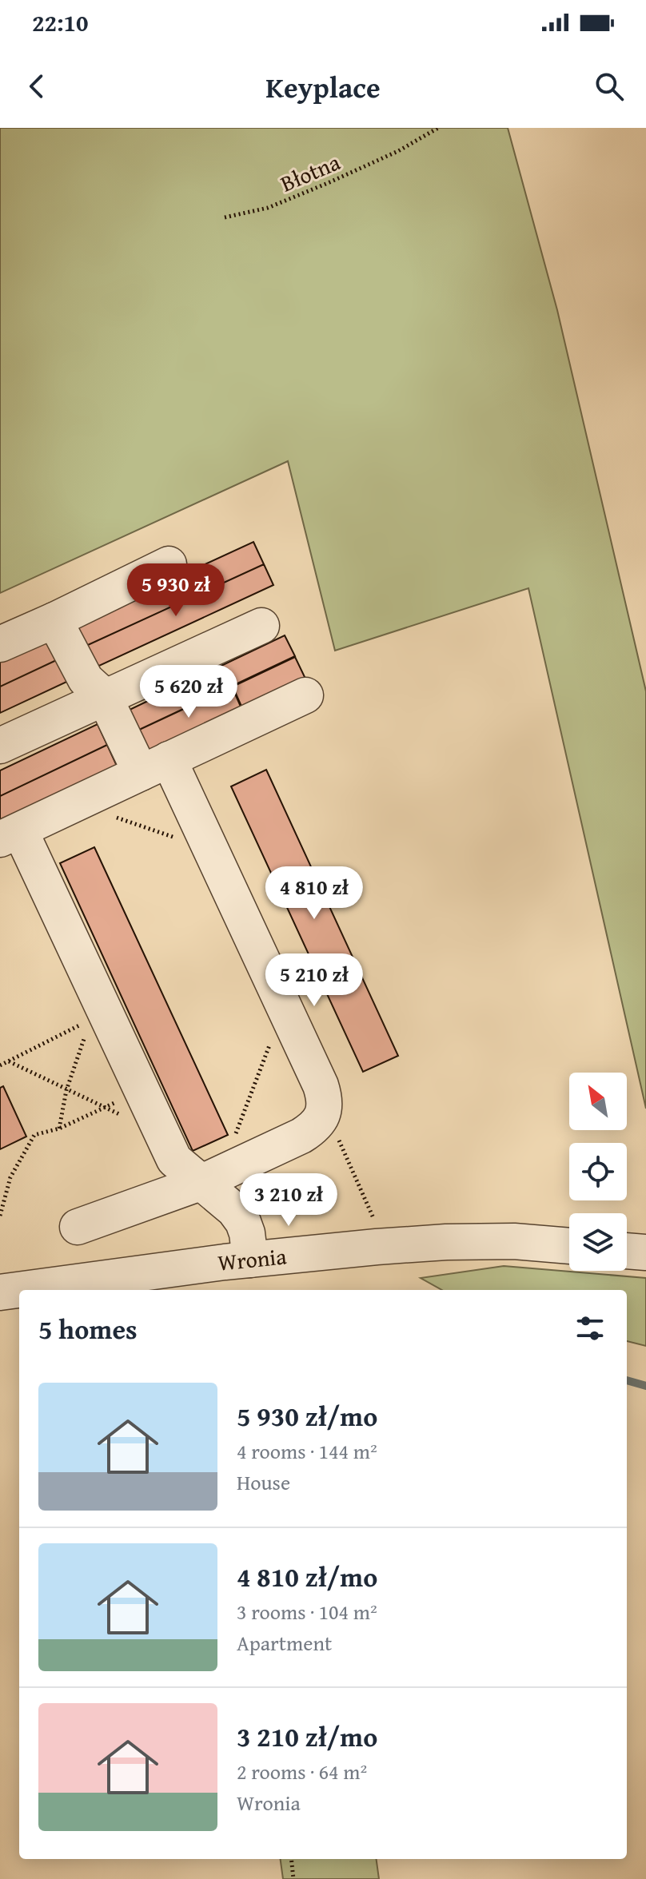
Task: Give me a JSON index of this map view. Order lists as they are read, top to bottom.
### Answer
{
  "streets": {
    "street": ["Wronia"],
    "path": ["Błotna"]
  },
  "north": "top left",
  "page": {
    "status": "22:10",
    "header": "Keyplace",
    "price": [
      "5 930 zł",
      "5 620 zł",
      "4 810 zł",
      "5 210 zł",
      "3 210 zł"
    ],
    "heading": "5 homes",
    "list": [
      {
        "name": "5 930 zł/mo",
        "note": "4 rooms · 144 m² · House"
      },
      {
        "name": "4 810 zł/mo",
        "note": "3 rooms · 104 m² · Apartment"
      },
      {
        "name": "3 210 zł/mo",
        "note": "2 rooms · 64 m² · Wronia"
      }
    ]
  }
}
